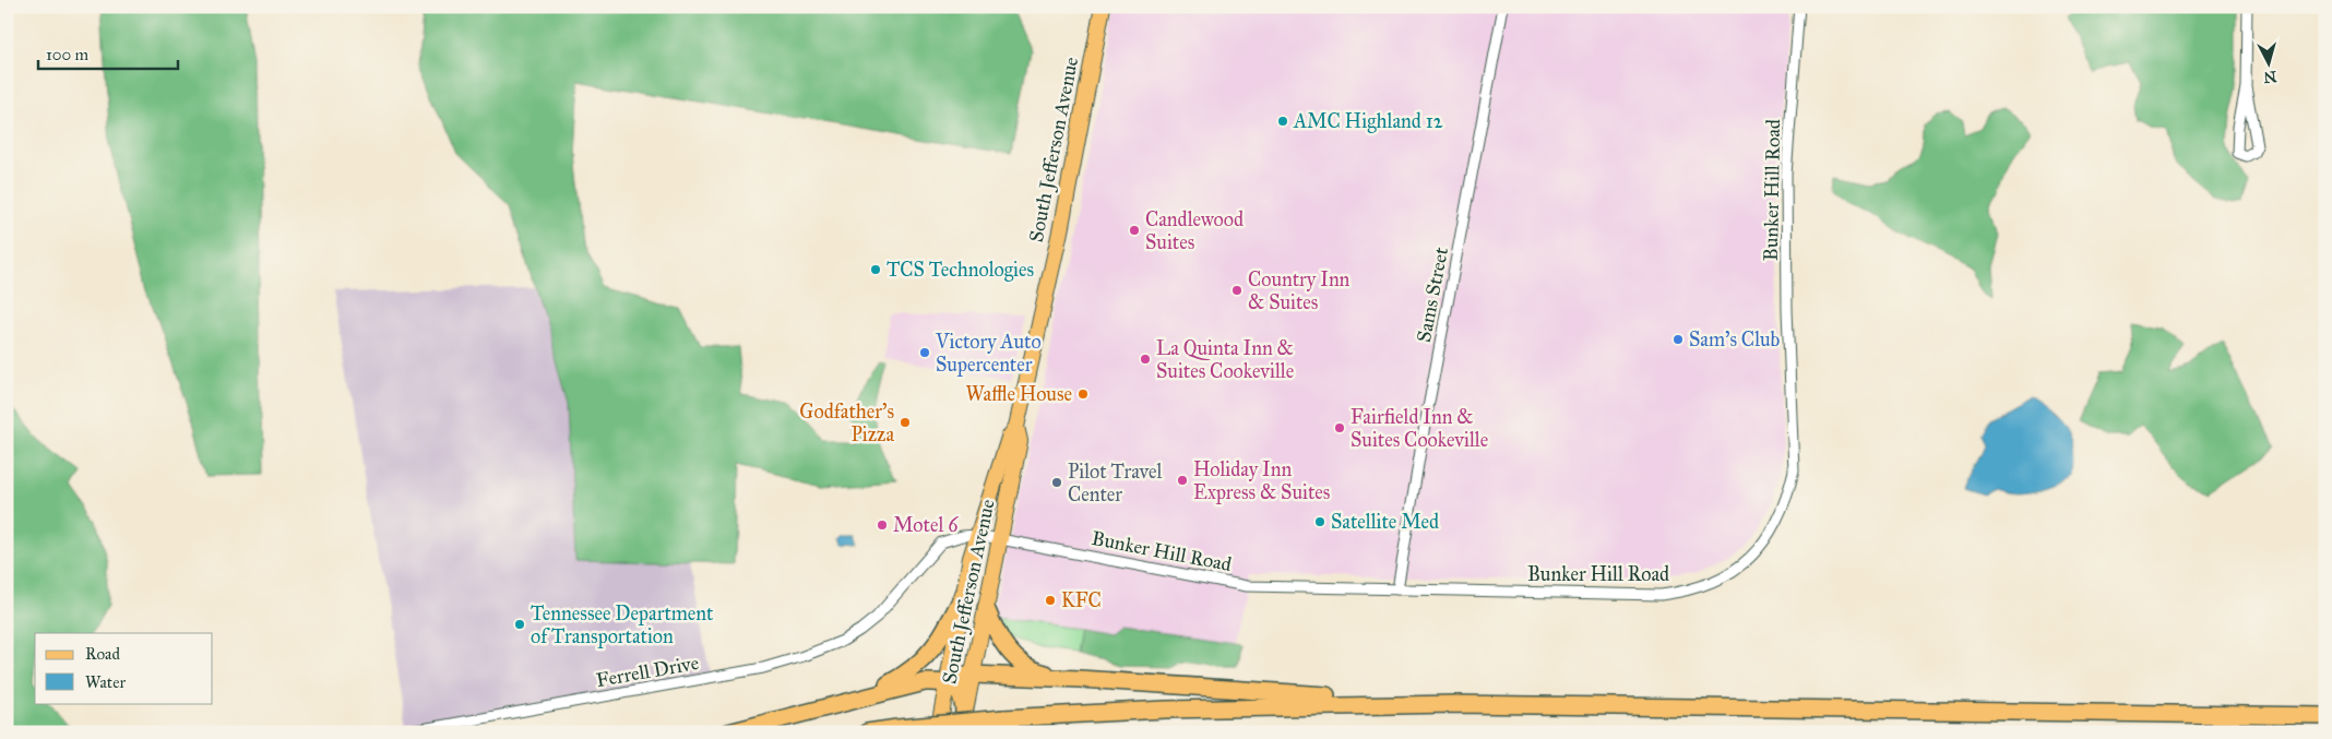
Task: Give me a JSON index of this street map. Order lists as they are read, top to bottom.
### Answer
{
  "streets": {
    "main road": ["South Jefferson Avenue"],
    "street": ["Bunker Hill Road", "Sams Street", "Ferrell Drive"]
  },
  "crossings": [
    ["South Jefferson Avenue", "Bunker Hill Road"],
    ["South Jefferson Avenue", "Ferrell Drive"],
    ["Bunker Hill Road", "Sams Street"],
    ["Bunker Hill Road", "Ferrell Drive"]
  ],
  "places": [
    "AMC Highland 12",
    "Candlewood Suites",
    "TCS Technologies",
    "Country Inn & Suites",
    "Sam's Club",
    "Victory Auto Supercenter",
    "La Quinta Inn & Suites Cookeville",
    "Waffle House",
    "Godfather's Pizza",
    "Fairfield Inn & Suites Cookeville",
    "Holiday Inn Express & Suites",
    "Pilot Travel Center",
    "Satellite Med",
    "Motel 6",
    "KFC",
    "Tennessee Department of Transportation"
  ],
  "legend": ["Road", "Water"],
  "scale_bar": "100 m",
  "north": "bottom"
}
